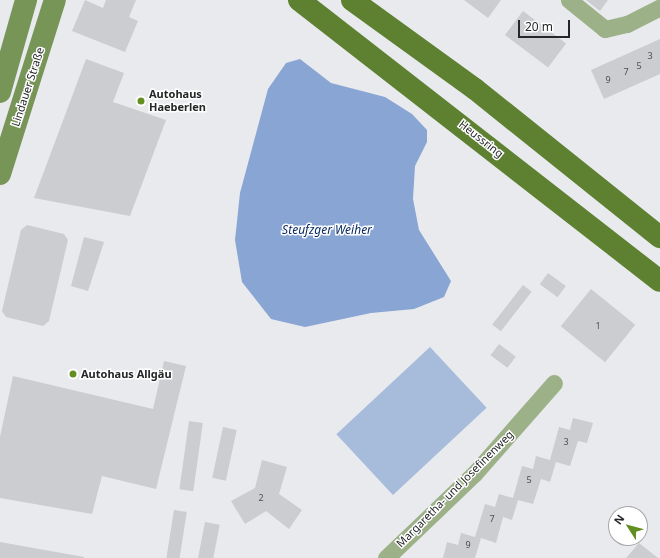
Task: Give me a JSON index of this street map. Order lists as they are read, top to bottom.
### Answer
{
  "streets": {
    "main road": ["Lindauer Straße", "Heussring"],
    "street": ["Margaretha- und Josefinenweg"]
  },
  "water": ["Steufzger Weiher"],
  "places": ["Autohaus Haeberlen", "Autohaus Allgäu"],
  "house_numbers": [
    "3",
    "5",
    "7",
    "9",
    "1",
    "3",
    "5",
    "2",
    "7",
    "9"
  ],
  "scale_bar": "20 m",
  "north": "top left"
}
